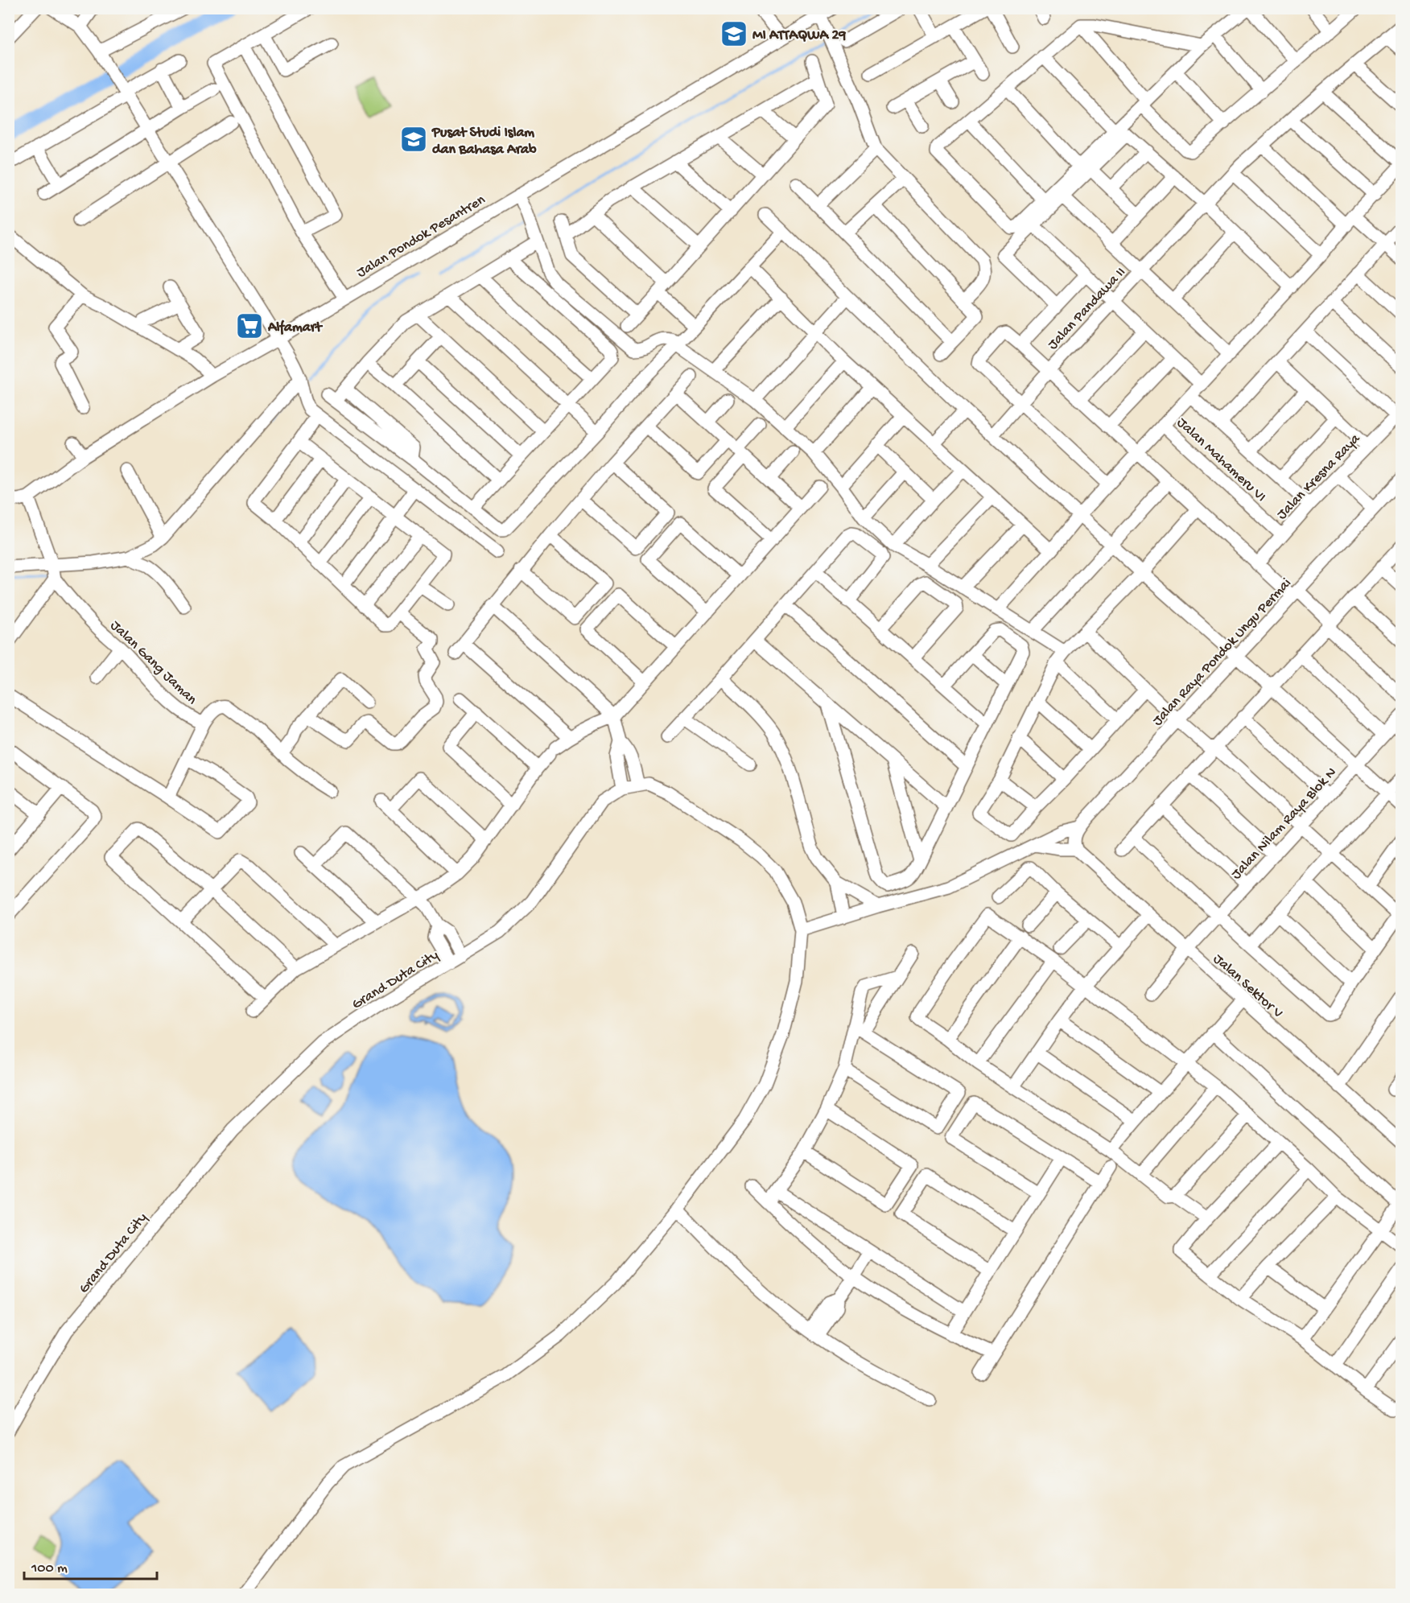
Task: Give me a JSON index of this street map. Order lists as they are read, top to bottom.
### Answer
{
  "streets": {
    "street": [
      "Jalan Pondok Pesantren",
      "Jalan Pandawa II",
      "Jalan Mahameru VI",
      "Jalan Kresna Raya",
      "Jalan Raya Pondok Ungu Permai",
      "Jalan Gang Jaman",
      "Jalan Nilam Raya Blok N",
      "Grand Duta City",
      "Jalan Sektor V"
    ]
  },
  "crossings": [
    ["Jalan Pondok Pesantren", "Jalan Gang Jaman"],
    ["Jalan Mahameru VI", "Jalan Kresna Raya"],
    ["Jalan Nilam Raya Blok N", "Jalan Sektor V"]
  ],
  "places": {
    "school or university": ["MI ATTAQWA 29", "Pusat Studi Islam dan Bahasa Arab"],
    "supermarket": ["Alfamart"]
  },
  "scale_bar": "100 m"
}
